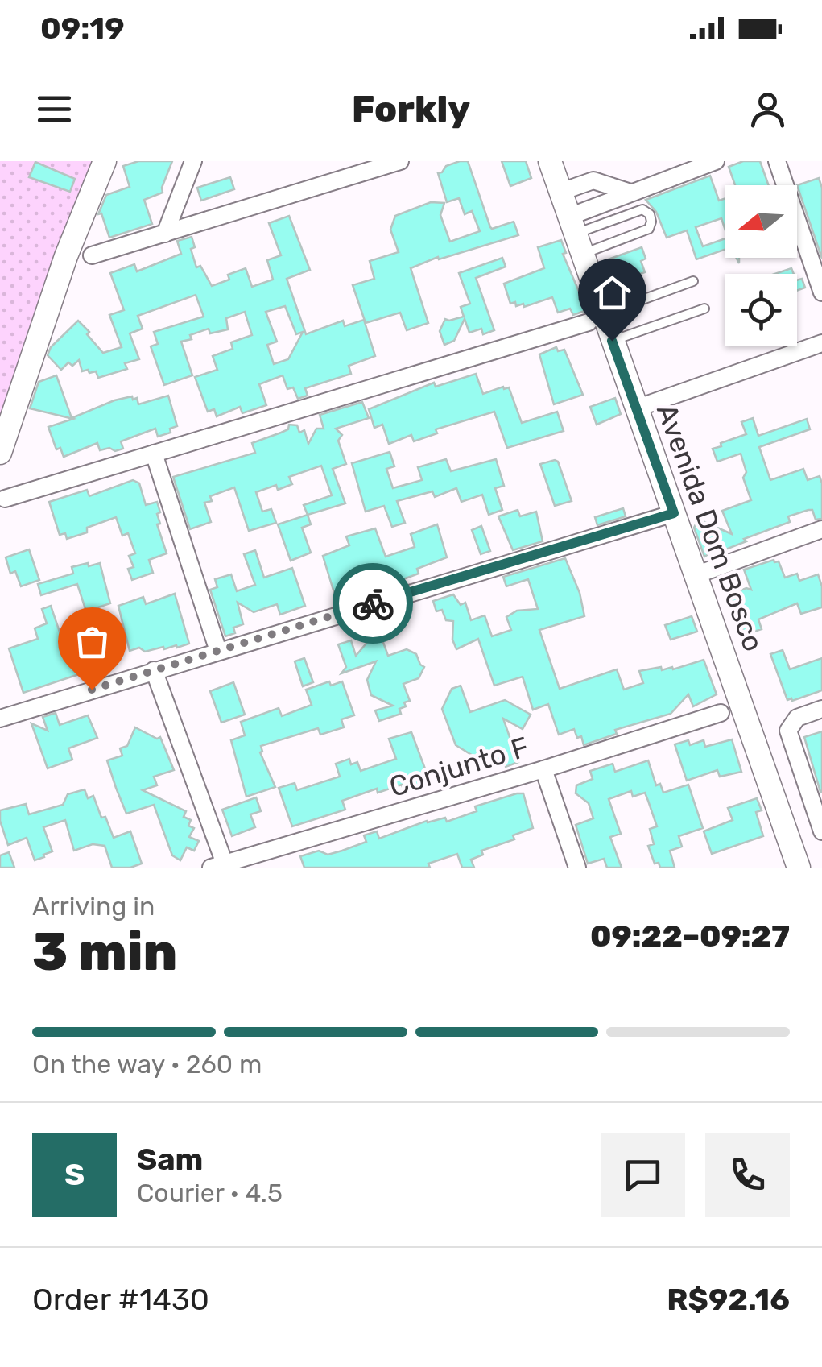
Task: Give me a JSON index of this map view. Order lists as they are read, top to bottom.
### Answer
{
  "streets": {
    "street": ["Avenida Dom Bosco", "Conjunto F"]
  },
  "north": "left",
  "page": {
    "status": "09:19",
    "header": "Forkly",
    "heading": ["3 min", "Arriving in", "09:22–09:27"],
    "panel": [
      "Sam",
      "Courier · 4.5",
      "Order #1430",
      "R$92.16"
    ],
    "bar": "On the way · 260 m",
    "round": "S"
  }
}
